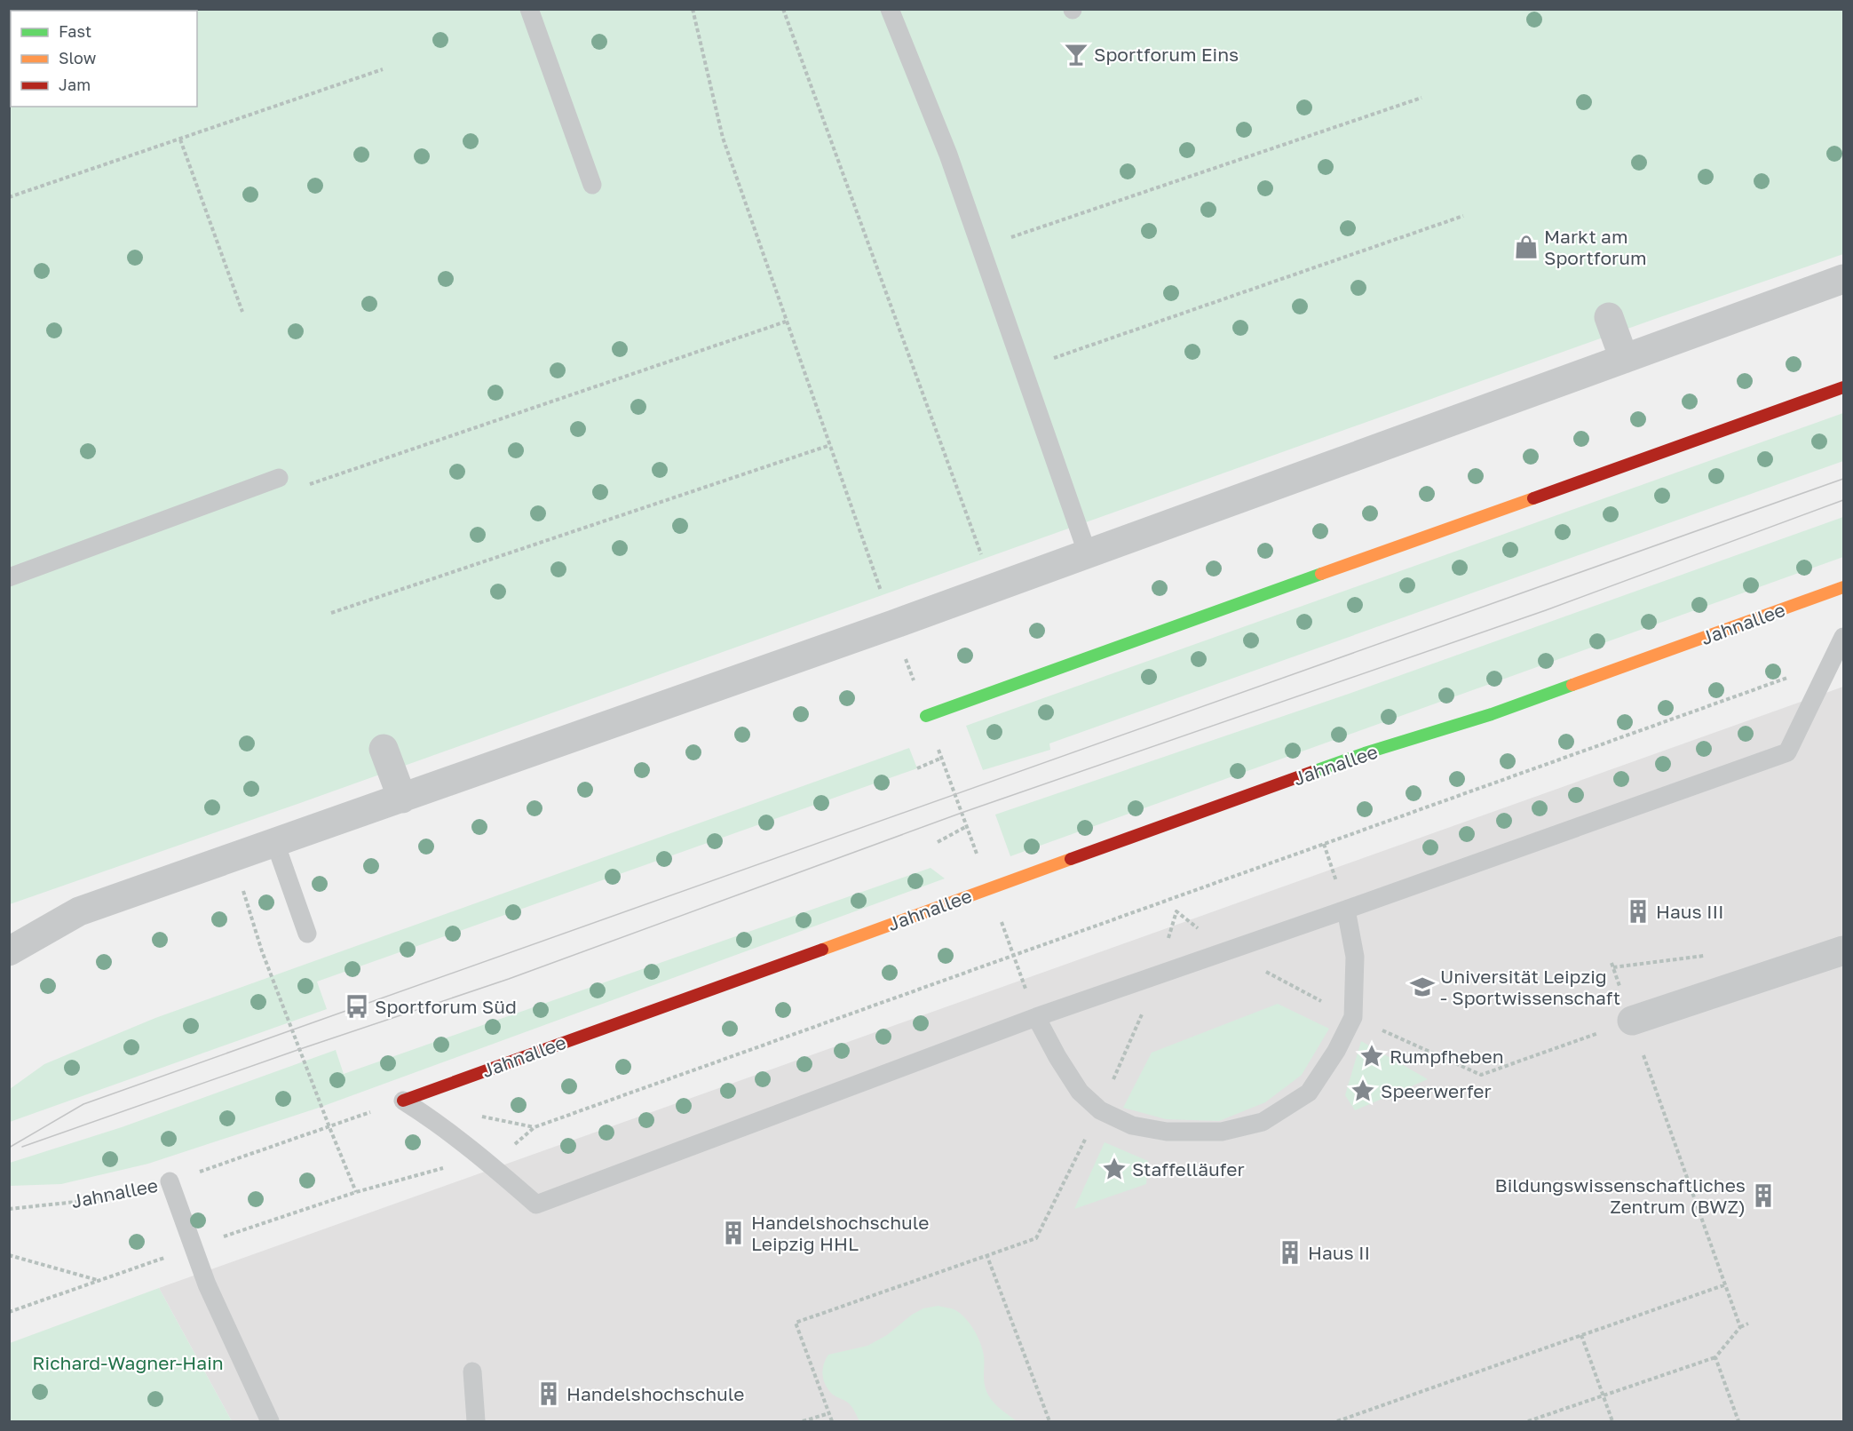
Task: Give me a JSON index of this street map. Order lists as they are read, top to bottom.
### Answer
{
  "streets": {
    "main road": ["Jahnallee"]
  },
  "parks": ["Richard-Wagner-Hain"],
  "places": {
    "bar": ["Sportforum Eins"],
    "shop": ["Markt am Sportforum"],
    "building": [
      "Haus III",
      "Bildungswissenschaftliches Zentrum (BWZ)",
      "Handelshochschule Leipzig HHL",
      "Haus II",
      "Handelshochschule"
    ],
    "school or university": ["Universität Leipzig - Sportwissenschaft"],
    "bus stop": ["Sportforum Süd"],
    "place": ["Rumpfheben", "Speerwerfer", "Staffelläufer"]
  },
  "legend": ["Fast", "Slow", "Jam"]
}
